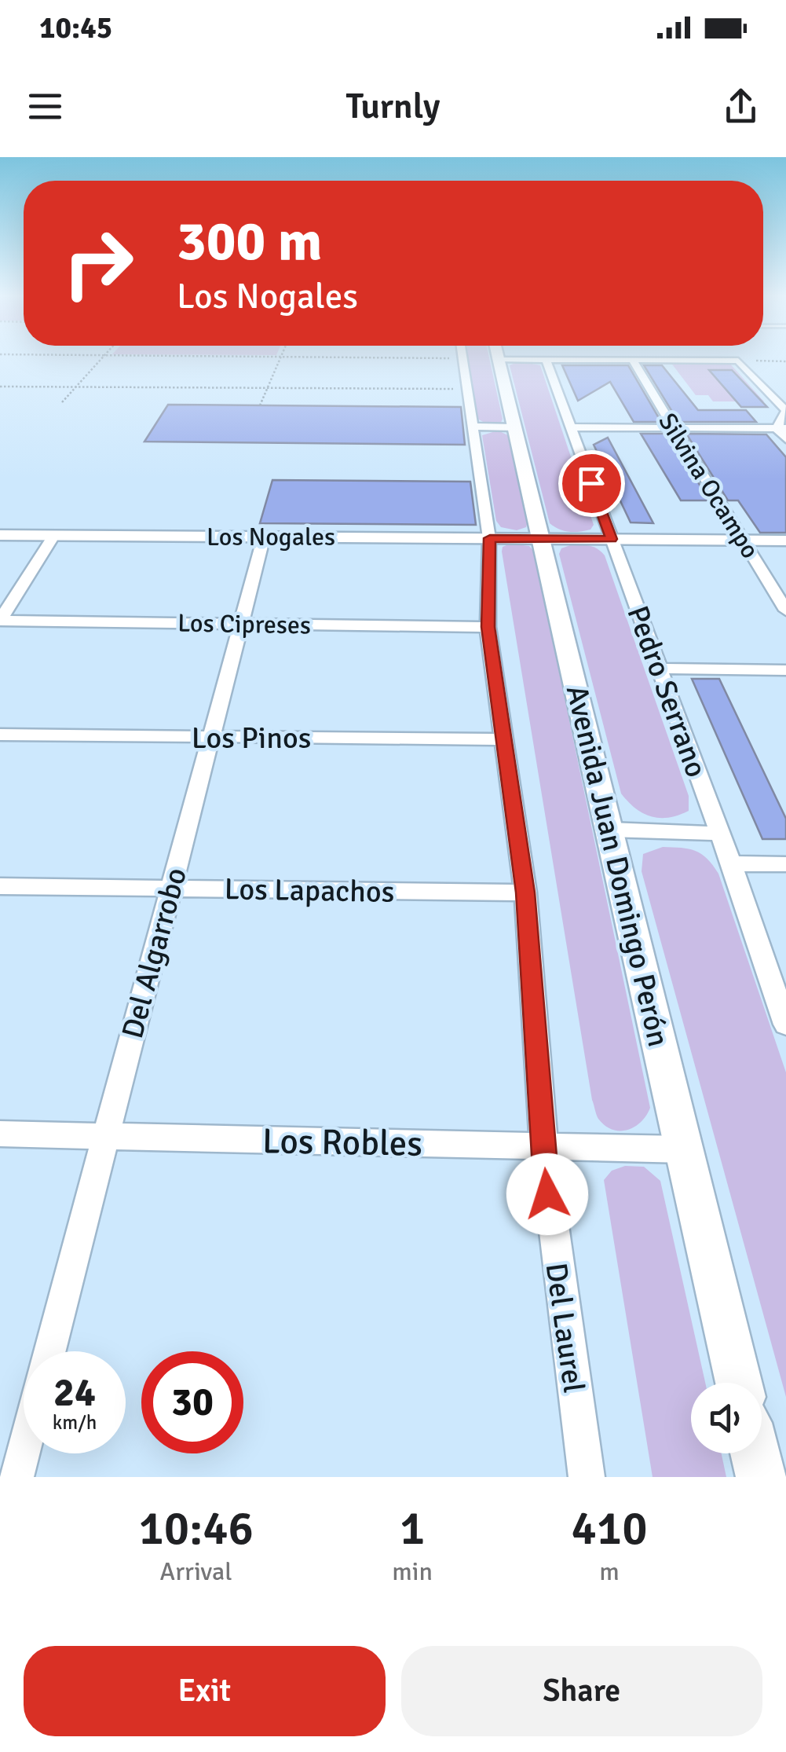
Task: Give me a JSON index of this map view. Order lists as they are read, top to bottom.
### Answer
{
  "streets": {
    "main road": ["Avenida Juan Domingo Perón"],
    "street": [
      "Silvina Ocampo",
      "Los Nogales",
      "Los Cipreses",
      "Pedro Serrano",
      "Los Pinos",
      "Los Lapachos",
      "Del Algarrobo",
      "Los Robles",
      "Del Laurel"
    ]
  },
  "crossings": [
    ["Silvina Ocampo", "Los Nogales"],
    ["Los Nogales", "Pedro Serrano"],
    ["Los Nogales", "Avenida Juan Domingo Perón"],
    ["Los Nogales", "Del Algarrobo"],
    ["Los Nogales", "Del Laurel"],
    ["Los Cipreses", "Del Algarrobo"],
    ["Los Cipreses", "Del Laurel"],
    ["Los Pinos", "Del Algarrobo"],
    ["Los Pinos", "Del Laurel"],
    ["Avenida Juan Domingo Perón", "Los Robles"],
    ["Los Lapachos", "Del Algarrobo"],
    ["Los Lapachos", "Del Laurel"],
    ["Del Algarrobo", "Los Robles"],
    ["Los Robles", "Del Laurel"]
  ],
  "page": {
    "status": "10:45",
    "header": "Turnly",
    "turn": ["300 m", "Los Nogales"],
    "speed": "24 km/h",
    "limit": "30",
    "eta": [
      "10:46",
      "Arrival",
      "1",
      "min",
      "410",
      "m"
    ],
    "buttons": ["Exit", "Share"]
  }
}
